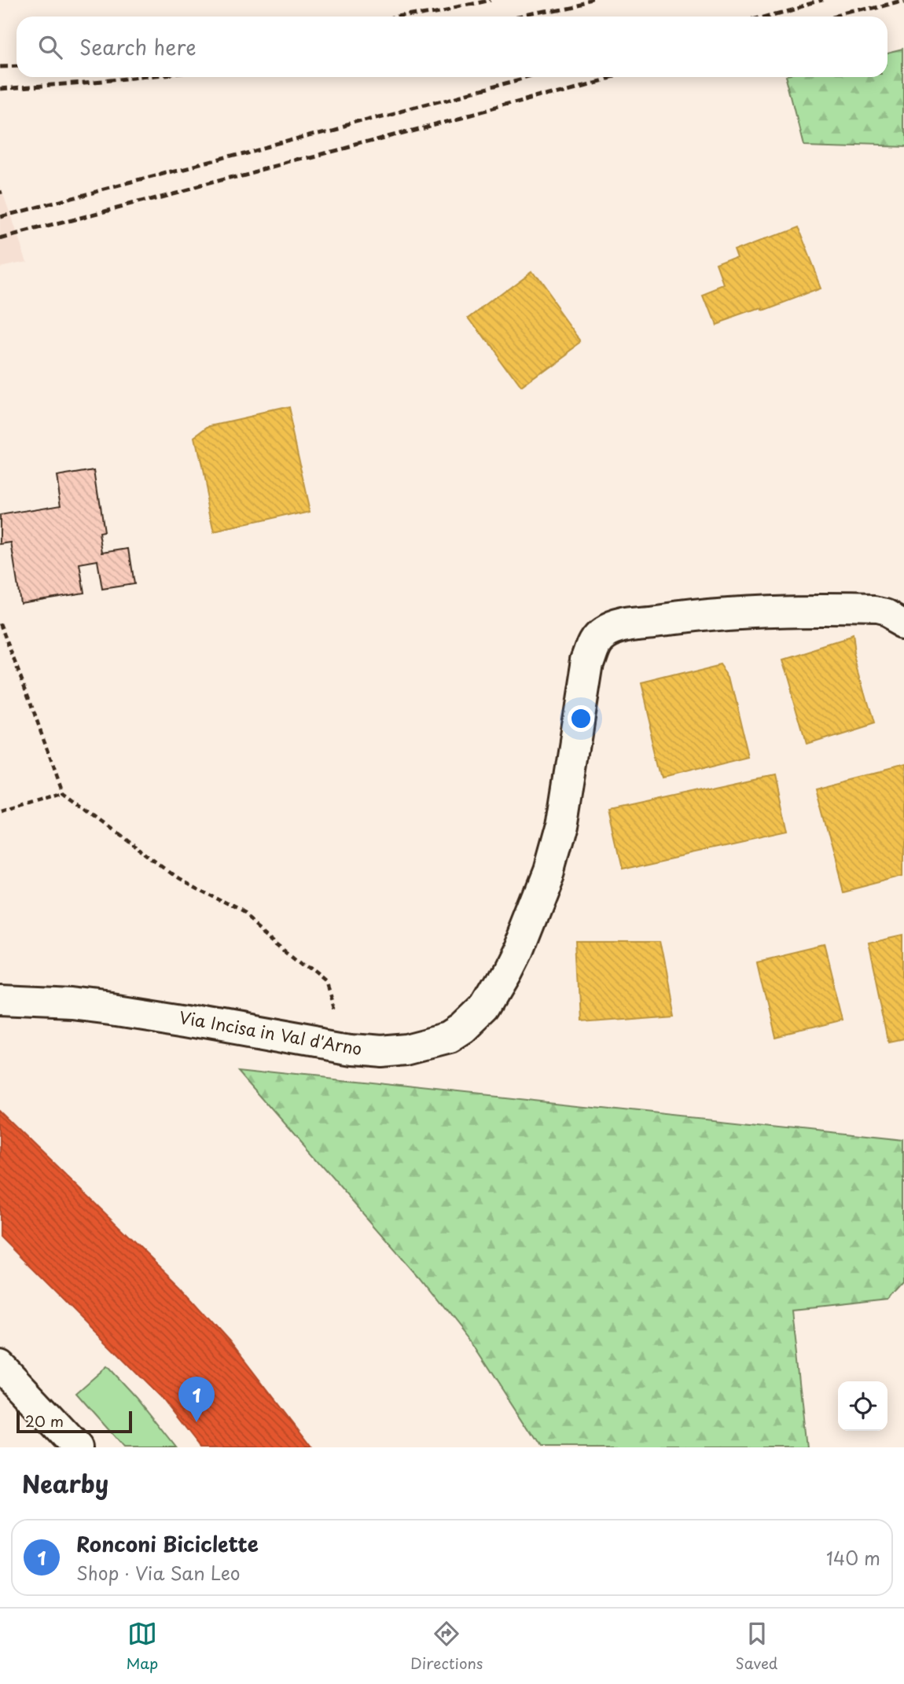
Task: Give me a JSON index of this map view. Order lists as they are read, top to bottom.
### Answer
{
  "streets": {
    "street": ["Via Incisa in Val d'Arno"]
  },
  "scale_bar": "20 m",
  "page": {
    "search": "Search here",
    "pins": "1",
    "scale": "20 m",
    "heading": "Nearby",
    "list": [
      {
        "mark": "1",
        "name": "Ronconi Biciclette",
        "note": "Shop · Via San Leo",
        "value": "140 m"
      }
    ],
    "nav": ["Map", "Directions", "Saved"]
  }
}
